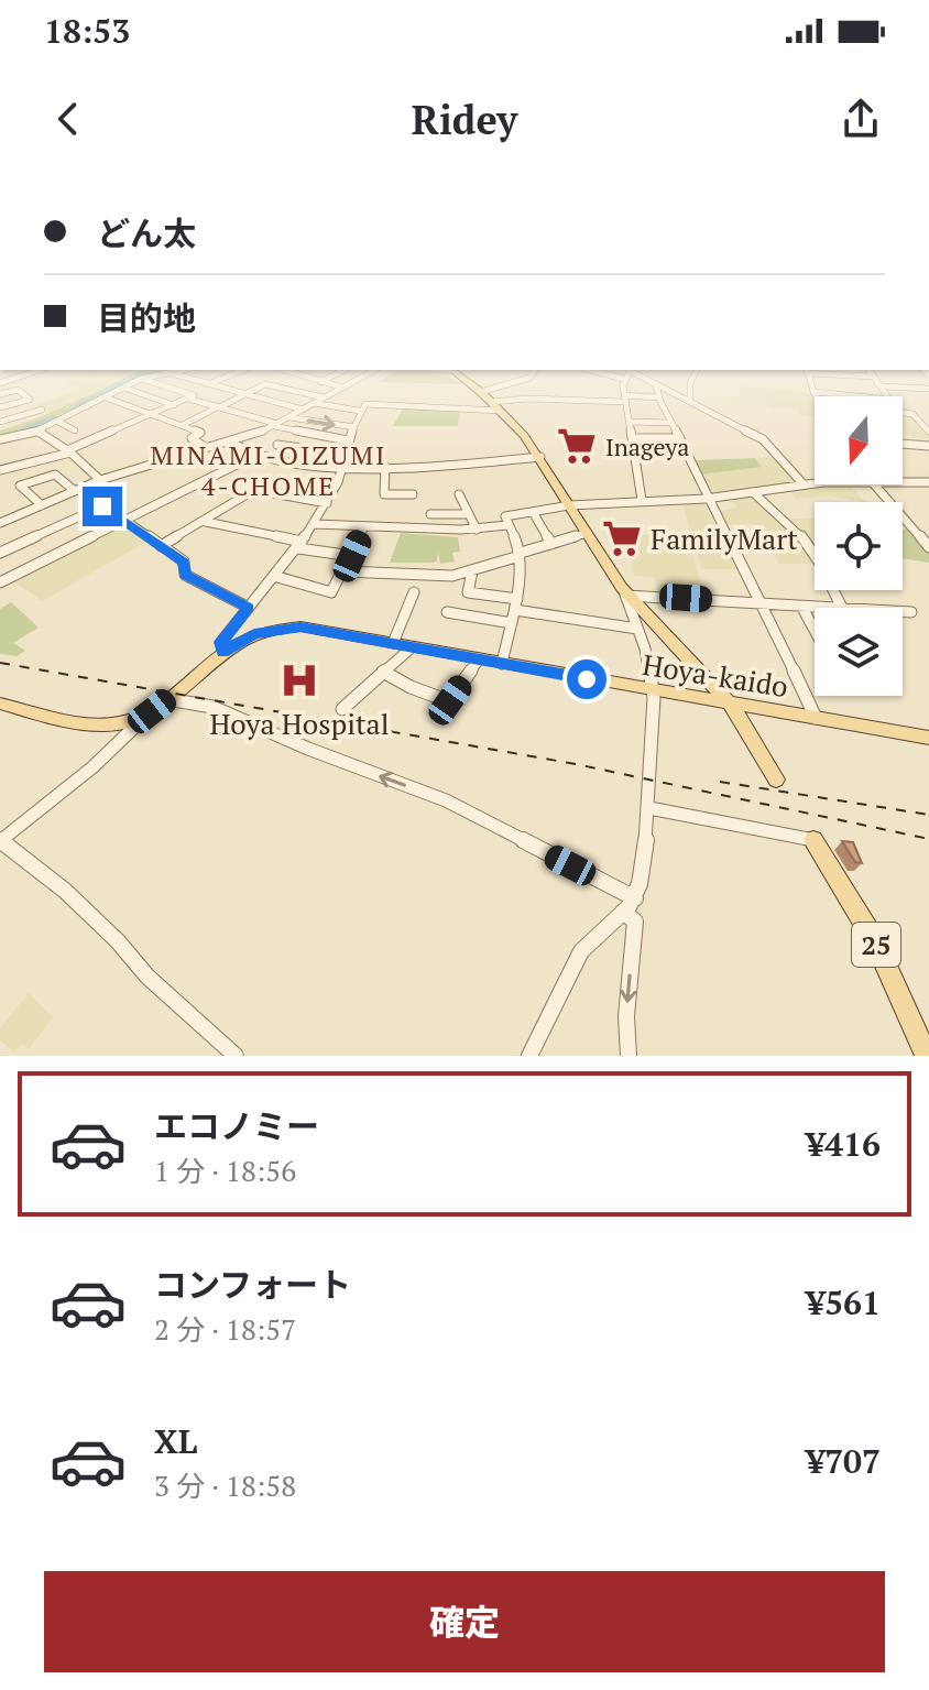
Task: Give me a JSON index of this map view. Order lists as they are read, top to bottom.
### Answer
{
  "streets": {
    "main road": ["Hoya-kaido", "25"]
  },
  "districts": ["MINAMI-OIZUMI 4-CHOME"],
  "places": {
    "supermarket": ["Inageya", "FamilyMart"],
    "hospital": ["Hoya Hospital"]
  },
  "north": "bottom",
  "page": {
    "status": "18:53",
    "header": "Ridey",
    "banner": ["どん太", "目的地"],
    "list": [
      {
        "name": "エコノミー",
        "note": "1 分 · 18:56",
        "value": "¥416"
      },
      {
        "name": "コンフォート",
        "note": "2 分 · 18:57",
        "value": "¥561"
      },
      {
        "name": "XL",
        "note": "3 分 · 18:58",
        "value": "¥707"
      }
    ],
    "buttons": "確定"
  }
}
